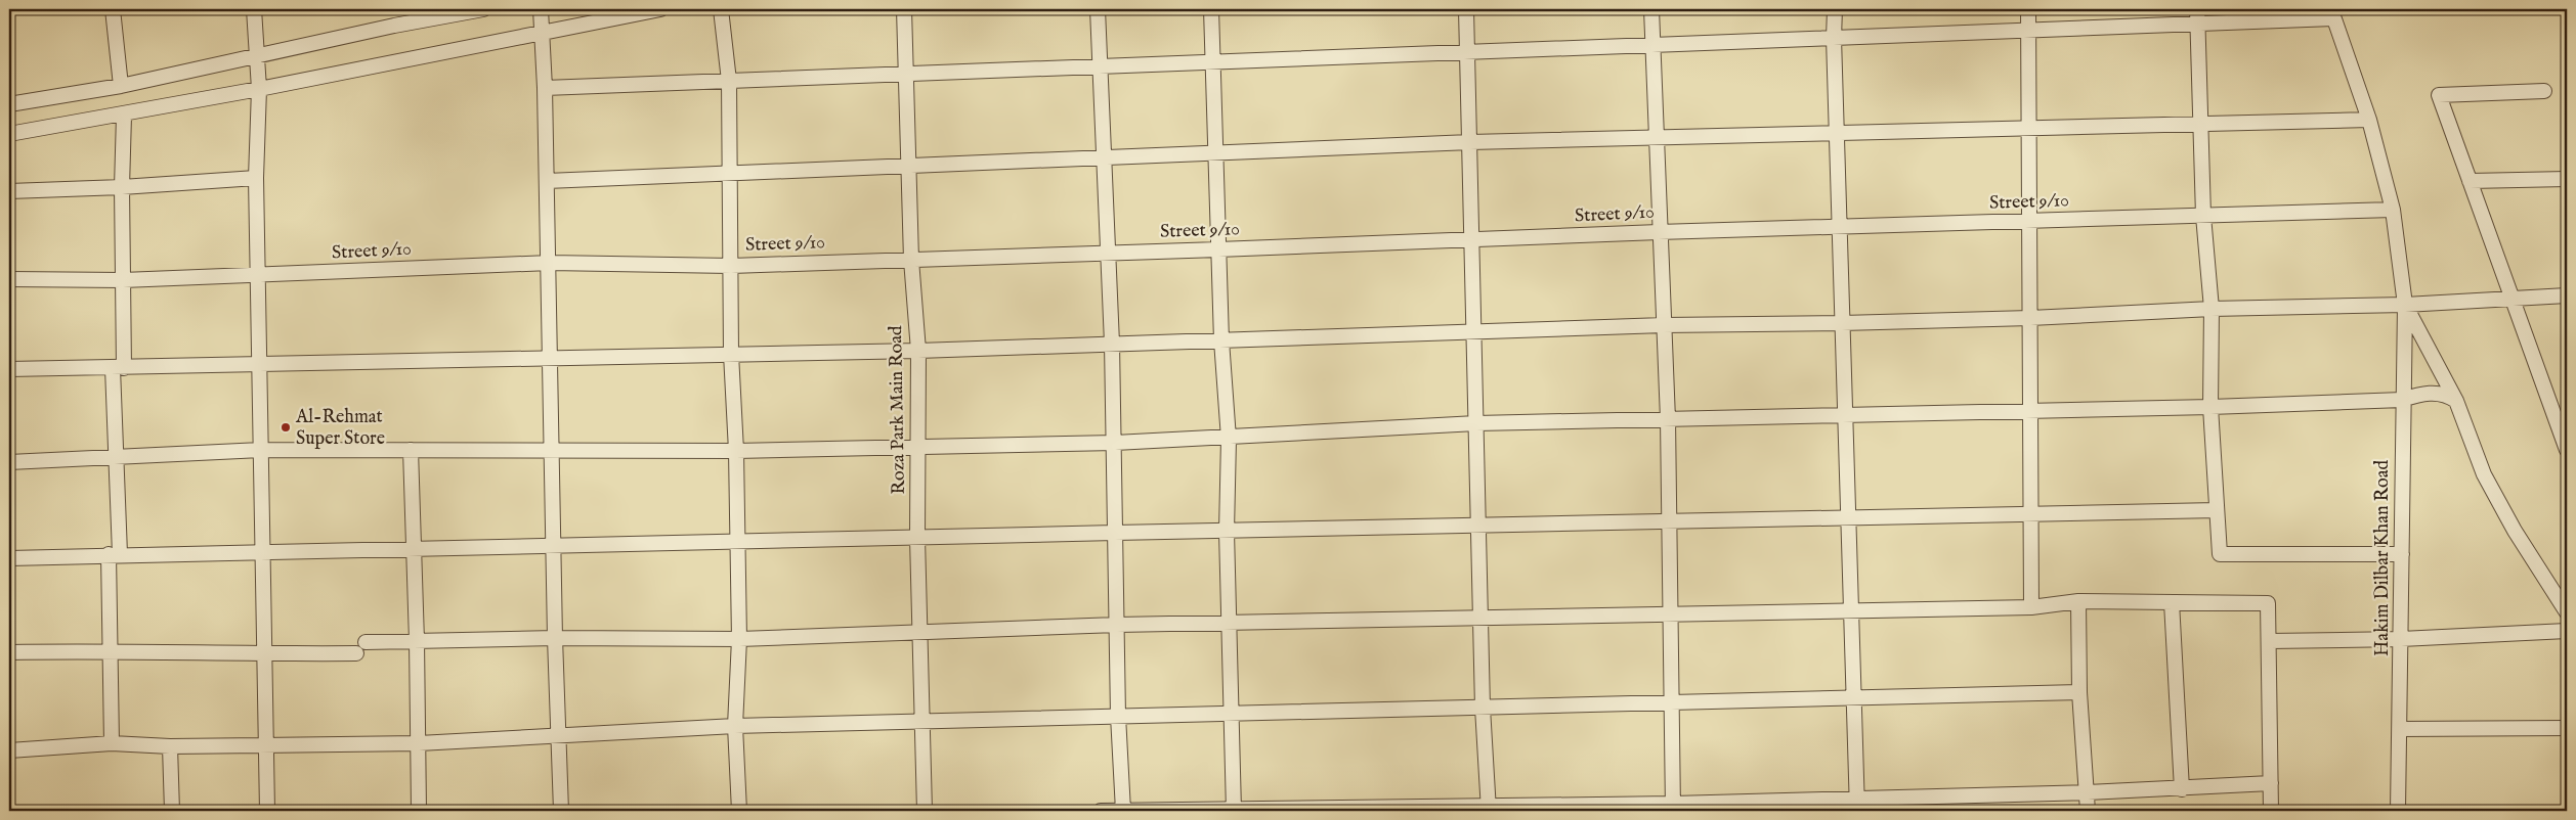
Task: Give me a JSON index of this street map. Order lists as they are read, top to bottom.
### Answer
{
  "streets": {
    "street": ["Street 9/10", "Roza Park Main Road", "Hakim Dilbar Khan Road"]
  },
  "crossings": [
    ["Street 9/10", "Roza Park Main Road"]
  ],
  "places": ["Al-Rehmat Super Store"]
}
